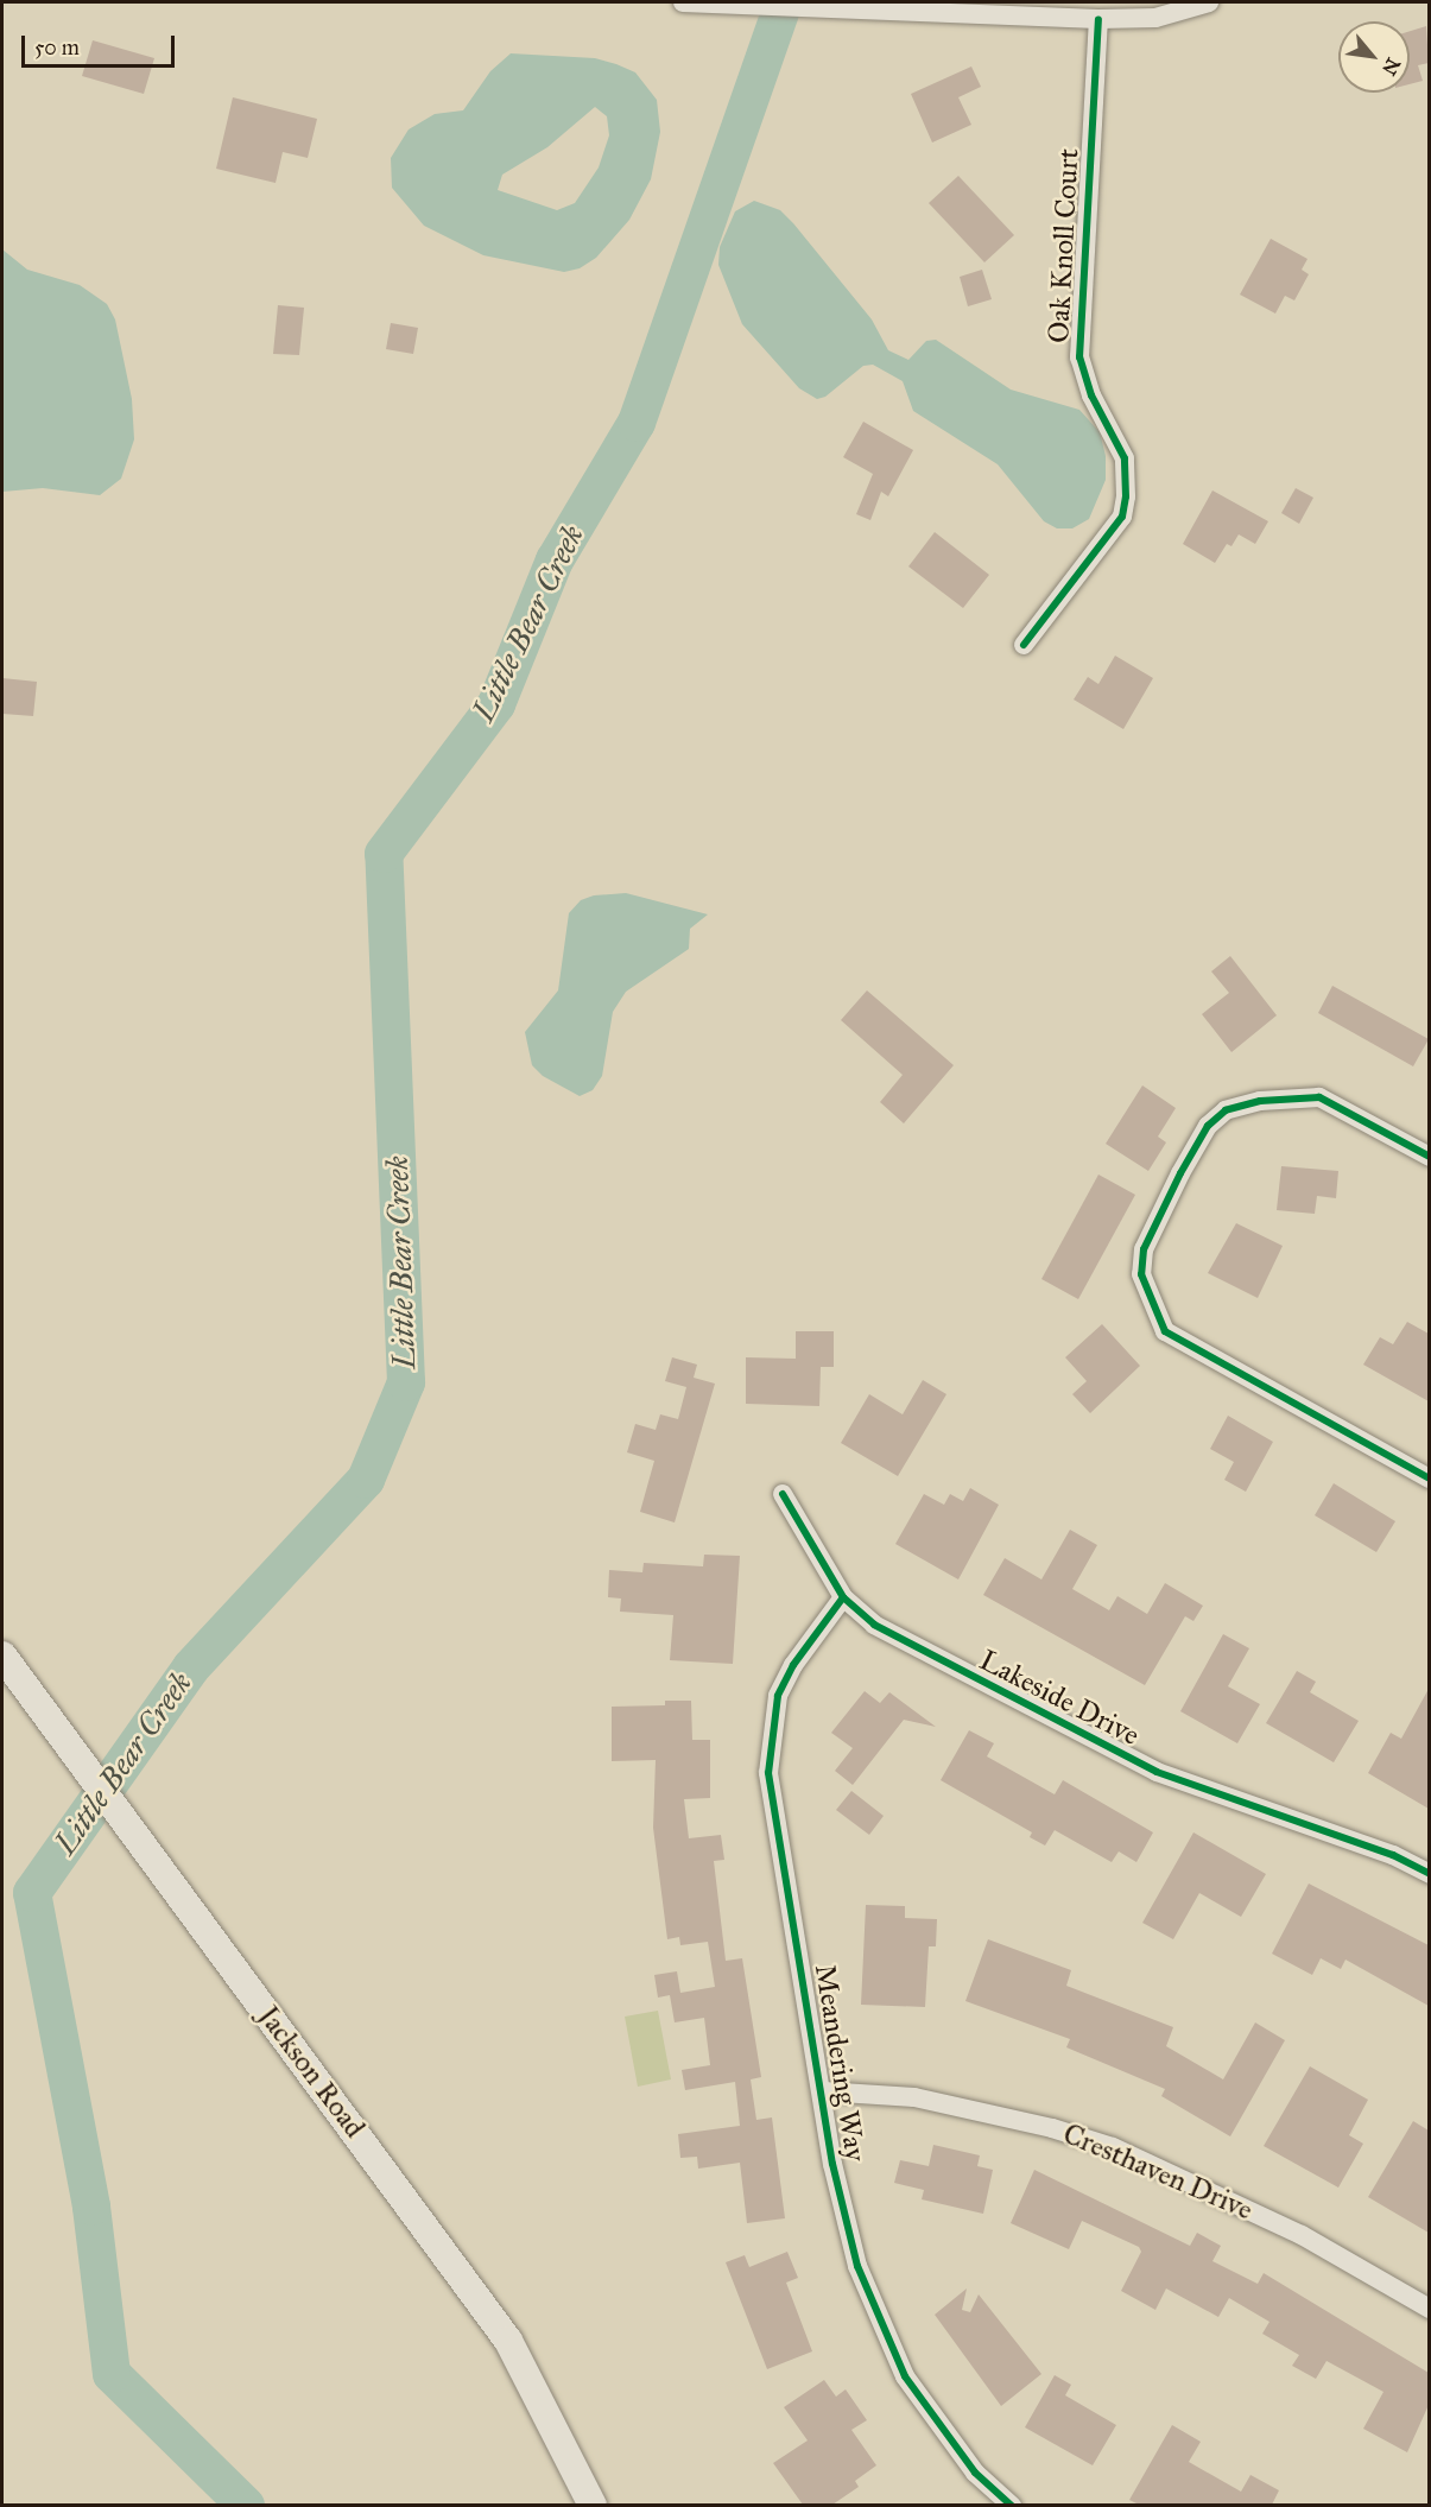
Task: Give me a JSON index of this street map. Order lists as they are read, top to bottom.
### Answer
{
  "streets": {
    "main road": ["Jackson Road"],
    "street": [
      "Oak Knoll Court",
      "Lakeside Drive",
      "Meandering Way",
      "Cresthaven Drive"
    ]
  },
  "crossings": [
    ["Lakeside Drive", "Meandering Way"],
    ["Meandering Way", "Cresthaven Drive"]
  ],
  "water": ["Little Bear Creek"],
  "scale_bar": "50 m",
  "north": "bottom right"
}
